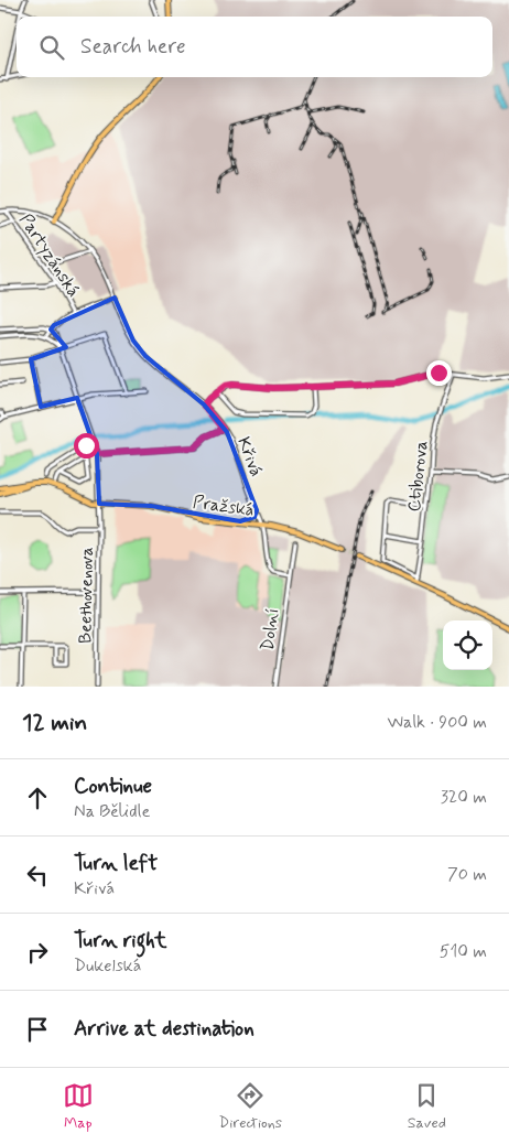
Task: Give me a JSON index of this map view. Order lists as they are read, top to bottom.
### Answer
{
  "streets": {
    "main road": ["Pražská"],
    "street": [
      "Partyzánská",
      "Křivá",
      "Ctiborova",
      "Beethovenova",
      "Dolní"
    ]
  },
  "crossings": [
    ["Partyzánská", "Křivá"],
    ["Křivá", "Pražská"],
    ["Pražská", "Beethovenova"]
  ],
  "page": {
    "search": "Search here",
    "heading": ["12 min", "Walk · 900 m"],
    "list": [
      ["Continue", "Na Bělidle", "320 m"],
      ["Turn left", "Křivá", "70 m"],
      ["Turn right", "Dukelská", "510 m"],
      "Arrive at destination"
    ],
    "nav": ["Map", "Directions", "Saved"]
  }
}
